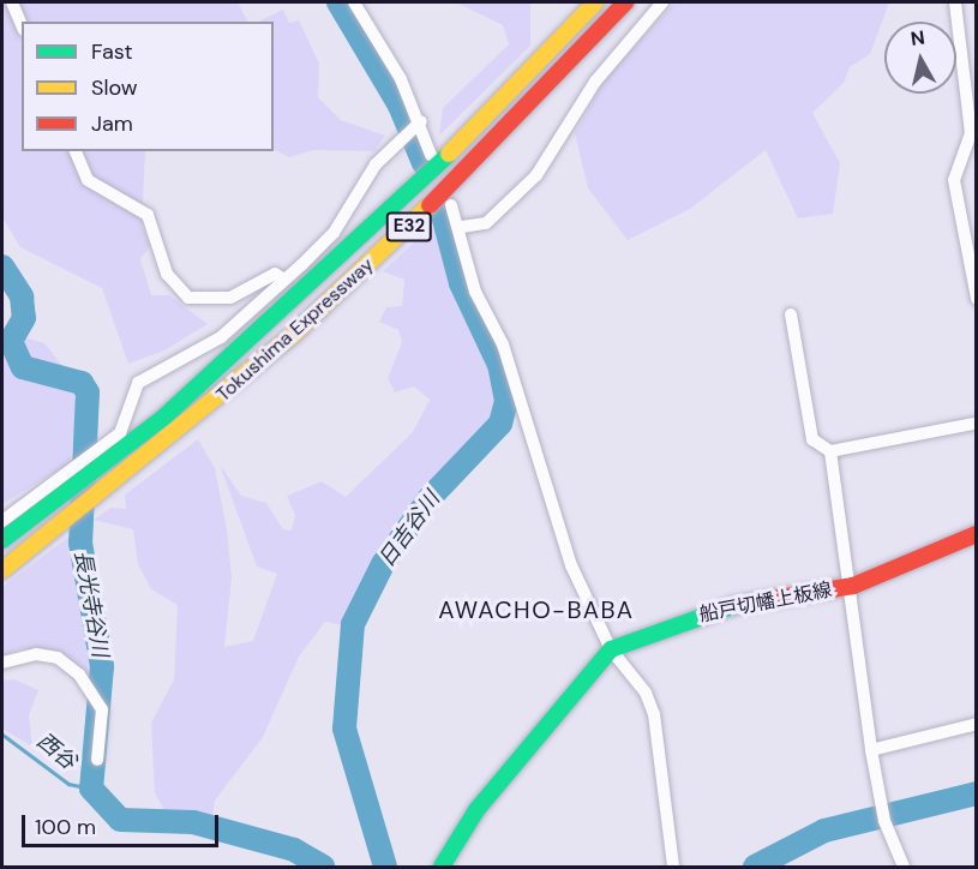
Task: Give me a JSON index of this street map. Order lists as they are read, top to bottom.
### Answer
{
  "streets": {
    "main road": ["E32", "Tokushima Expressway", "船戸切幡上板線"]
  },
  "districts": ["AWACHO-BABA"],
  "water": ["日吉谷川", "長光寺谷川", "西谷"],
  "legend": ["Fast", "Slow", "Jam"],
  "scale_bar": "100 m",
  "north": "top"
}
